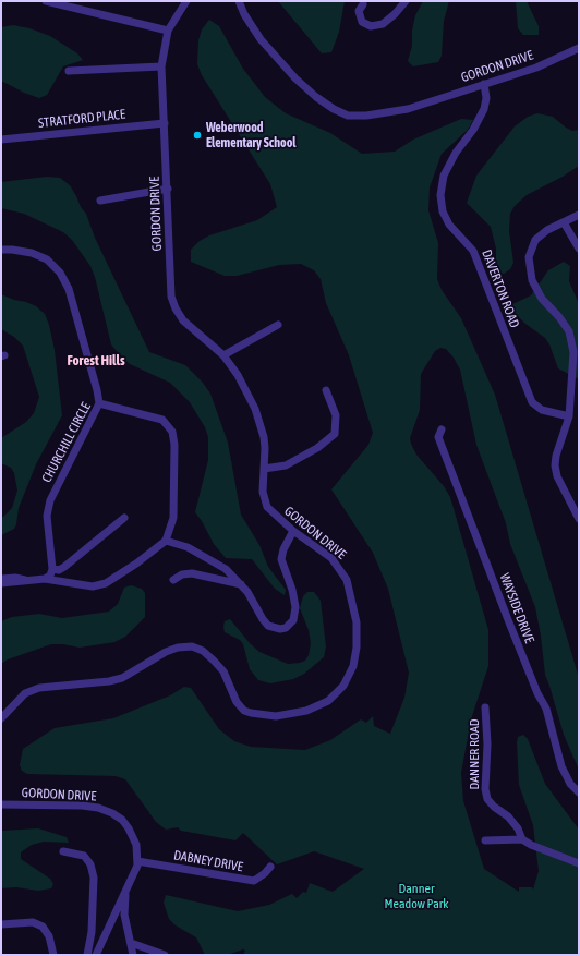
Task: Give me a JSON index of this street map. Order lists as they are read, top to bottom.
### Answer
{
  "streets": {
    "street": [
      "GORDON DRIVE",
      "STRATFORD PLACE",
      "DAVERTON ROAD",
      "CHURCHILL CIRCLE",
      "WAYSIDE DRIVE",
      "DANNER ROAD",
      "DABNEY DRIVE"
    ]
  },
  "crossings": [
    ["GORDON DRIVE", "STRATFORD PLACE"],
    ["GORDON DRIVE", "DAVERTON ROAD"],
    ["GORDON DRIVE", "DABNEY DRIVE"]
  ],
  "districts": ["Forest Hills"],
  "parks": ["Danner Meadow Park"],
  "places": ["Weberwood Elementary School"]
}
